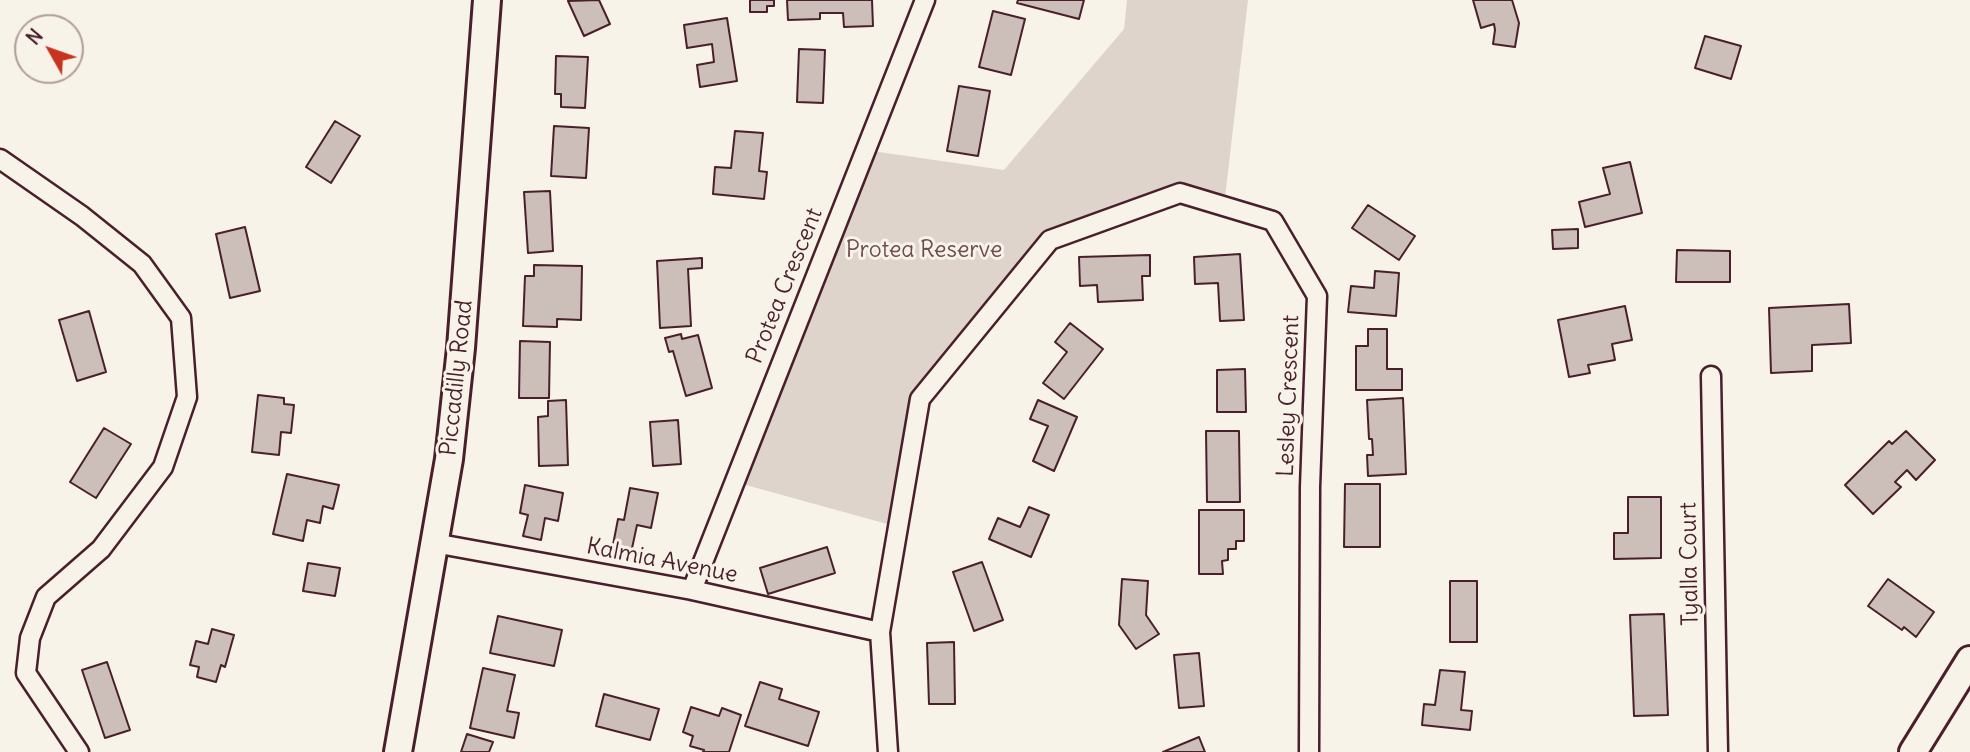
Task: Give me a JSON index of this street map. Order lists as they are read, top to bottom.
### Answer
{
  "streets": {
    "main road": ["Piccadilly Road"],
    "street": [
      "Protea Crescent",
      "Lesley Crescent",
      "Kalmia Avenue",
      "Tyalla Court"
    ]
  },
  "crossings": [
    ["Protea Crescent", "Kalmia Avenue"],
    ["Piccadilly Road", "Kalmia Avenue"],
    ["Lesley Crescent", "Kalmia Avenue"]
  ],
  "parks": ["Protea Reserve"],
  "north": "top left"
}
